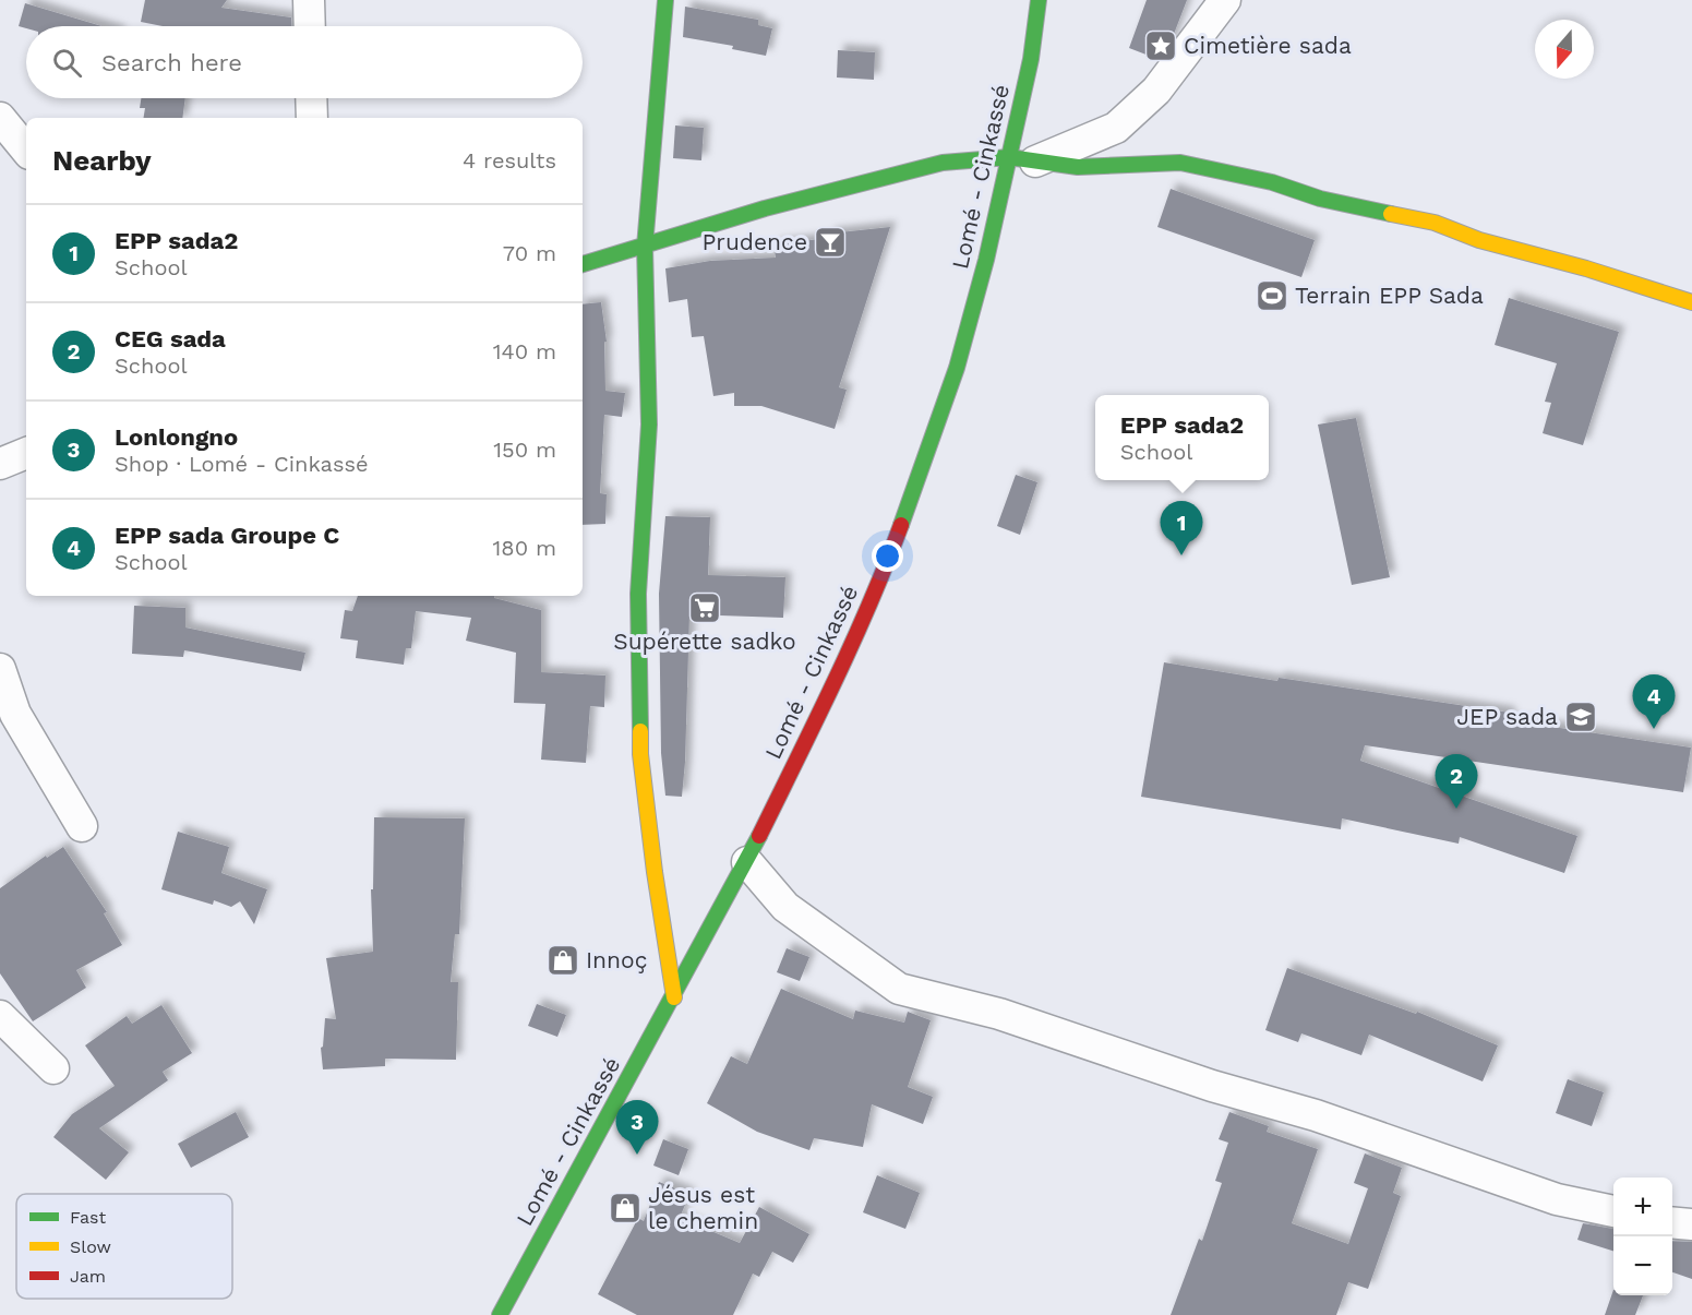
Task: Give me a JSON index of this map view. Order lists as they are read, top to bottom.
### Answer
{
  "streets": {
    "main road": ["Lomé - Cinkassé"]
  },
  "places": {
    "place": ["Cimetière sada"],
    "bar": ["Prudence"],
    "sports": ["Terrain EPP Sada"],
    "supermarket": ["Supérette sadko"],
    "school or university": ["JEP sada"],
    "shop": ["Innoç", "Jésus est le chemin"]
  },
  "legend": ["Fast", "Slow", "Jam"],
  "north": "bottom",
  "page": {
    "search": "Search here",
    "heading": ["Nearby", "4 results"],
    "list": [
      {
        "mark": "1",
        "name": "EPP sada2",
        "note": "School",
        "value": "70 m"
      },
      {
        "mark": "2",
        "name": "CEG sada",
        "note": "School",
        "value": "140 m"
      },
      {
        "mark": "3",
        "name": "Lonlongno",
        "note": "Shop · Lomé - Cinkassé",
        "value": "150 m"
      },
      {
        "mark": "4",
        "name": "EPP sada Groupe C",
        "note": "School",
        "value": "180 m"
      }
    ],
    "popup": ["EPP sada2", "School"],
    "pins": [
      "1",
      "4",
      "2",
      "3"
    ],
    "map_buttons": ["+", "−"]
  }
}
